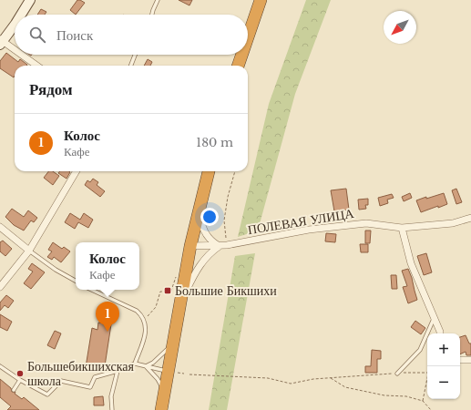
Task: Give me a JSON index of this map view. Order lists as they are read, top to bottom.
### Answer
{
  "streets": {
    "street": ["ПОЛЕВАЯ УЛИЦА"]
  },
  "places": {
    "transit": ["Большие Бикшихи"],
    "other": ["Большебикшихская школа"]
  },
  "north": "bottom left",
  "page": {
    "search": "Поиск",
    "heading": "Рядом",
    "list": [
      {
        "mark": "1",
        "name": "Колос",
        "note": "Кафе",
        "value": "180 m"
      }
    ],
    "popup": ["Колос", "Кафе"],
    "pins": "1",
    "map_buttons": ["+", "−"]
  }
}
